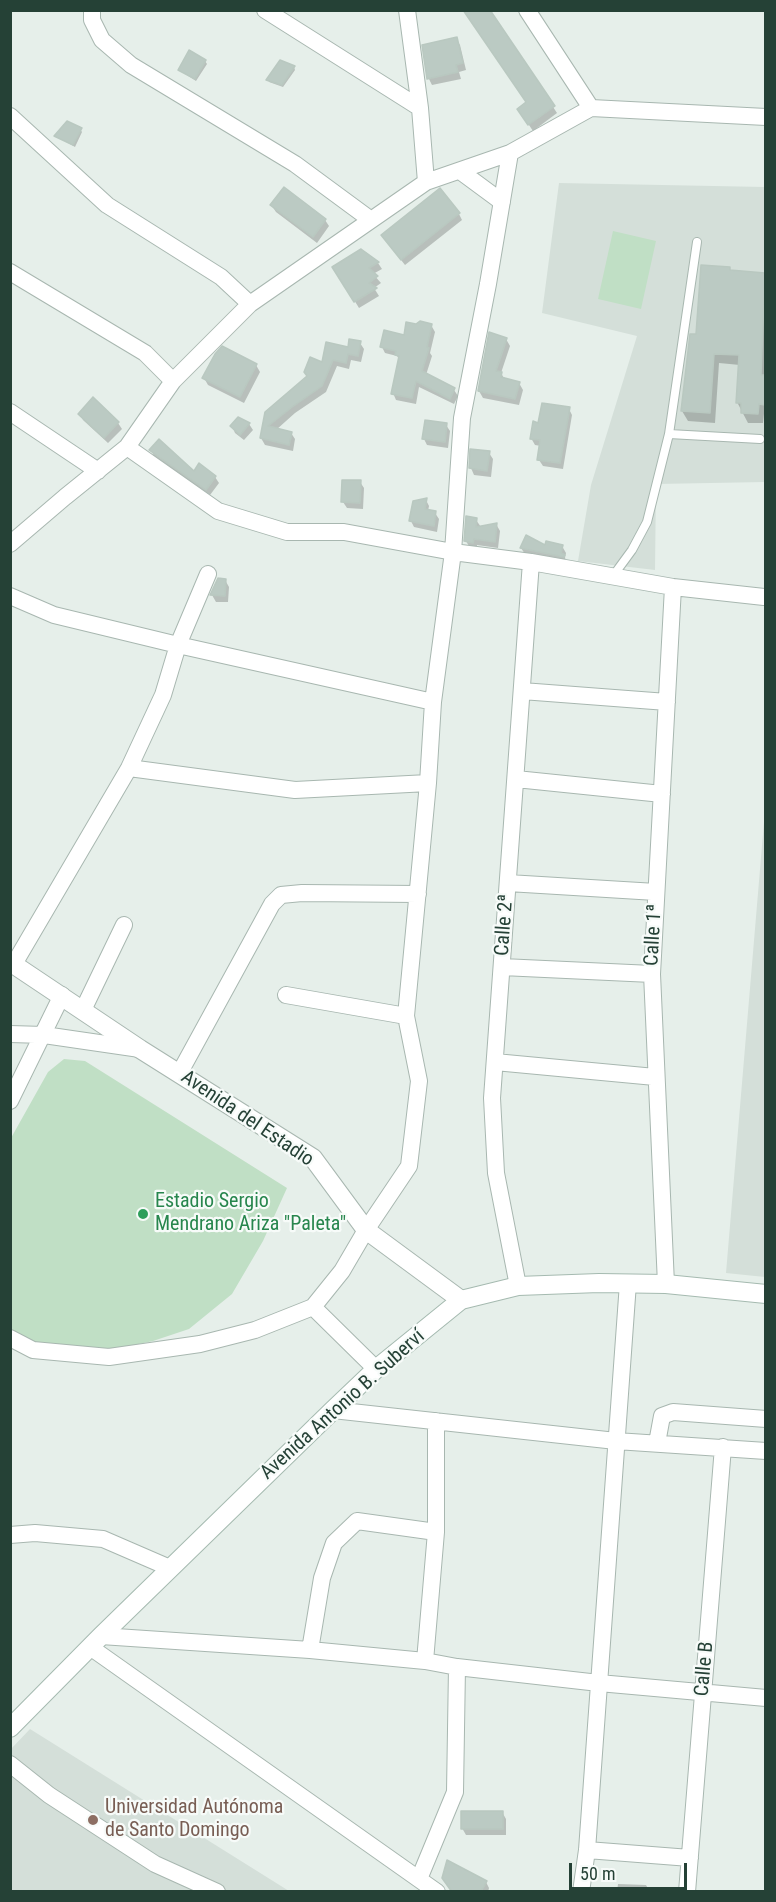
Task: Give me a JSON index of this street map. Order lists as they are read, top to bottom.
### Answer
{
  "streets": {
    "main road": ["Avenida del Estadio", "Avenida Antonio B. Suberví"],
    "street": ["Calle 2ª", "Calle 1ª", "Calle B"]
  },
  "crossings": [
    ["Calle 2ª", "Avenida Antonio B. Suberví"],
    ["Calle 1ª", "Avenida Antonio B. Suberví"],
    ["Avenida del Estadio", "Avenida Antonio B. Suberví"]
  ],
  "places": ["Estadio Sergio Mendrano Ariza \"Paleta\"", "Universidad Autónoma de Santo Domingo"],
  "scale_bar": "50 m"
}
